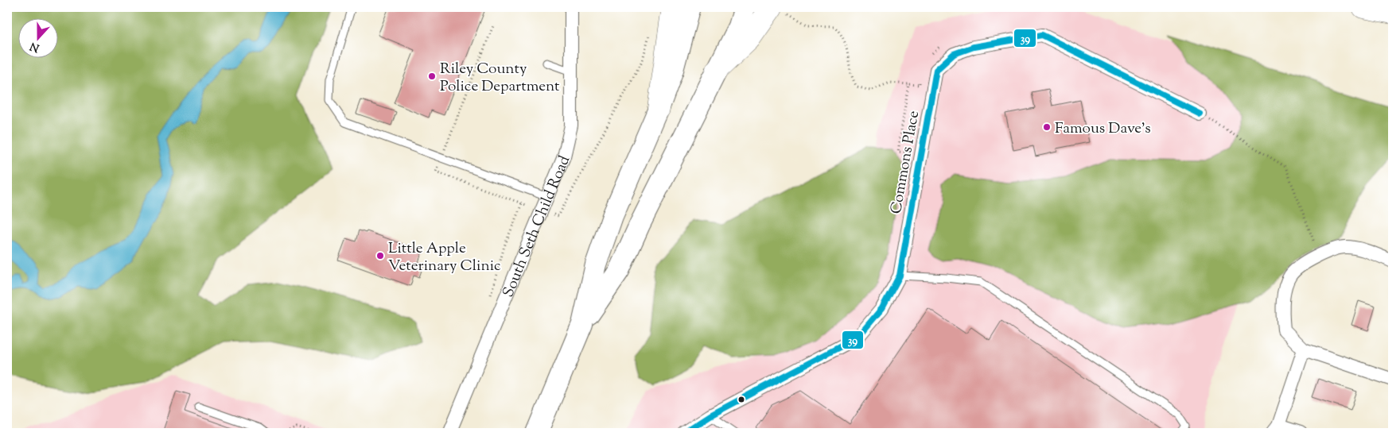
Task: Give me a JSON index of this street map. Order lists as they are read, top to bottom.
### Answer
{
  "streets": {
    "street": ["Commons Place", "South Seth Child Road"]
  },
  "places": ["Riley County Police Department", "Famous Dave's", "Little Apple Veterinary Clinic"],
  "lines": ["transit line 39"],
  "north": "bottom"
}
